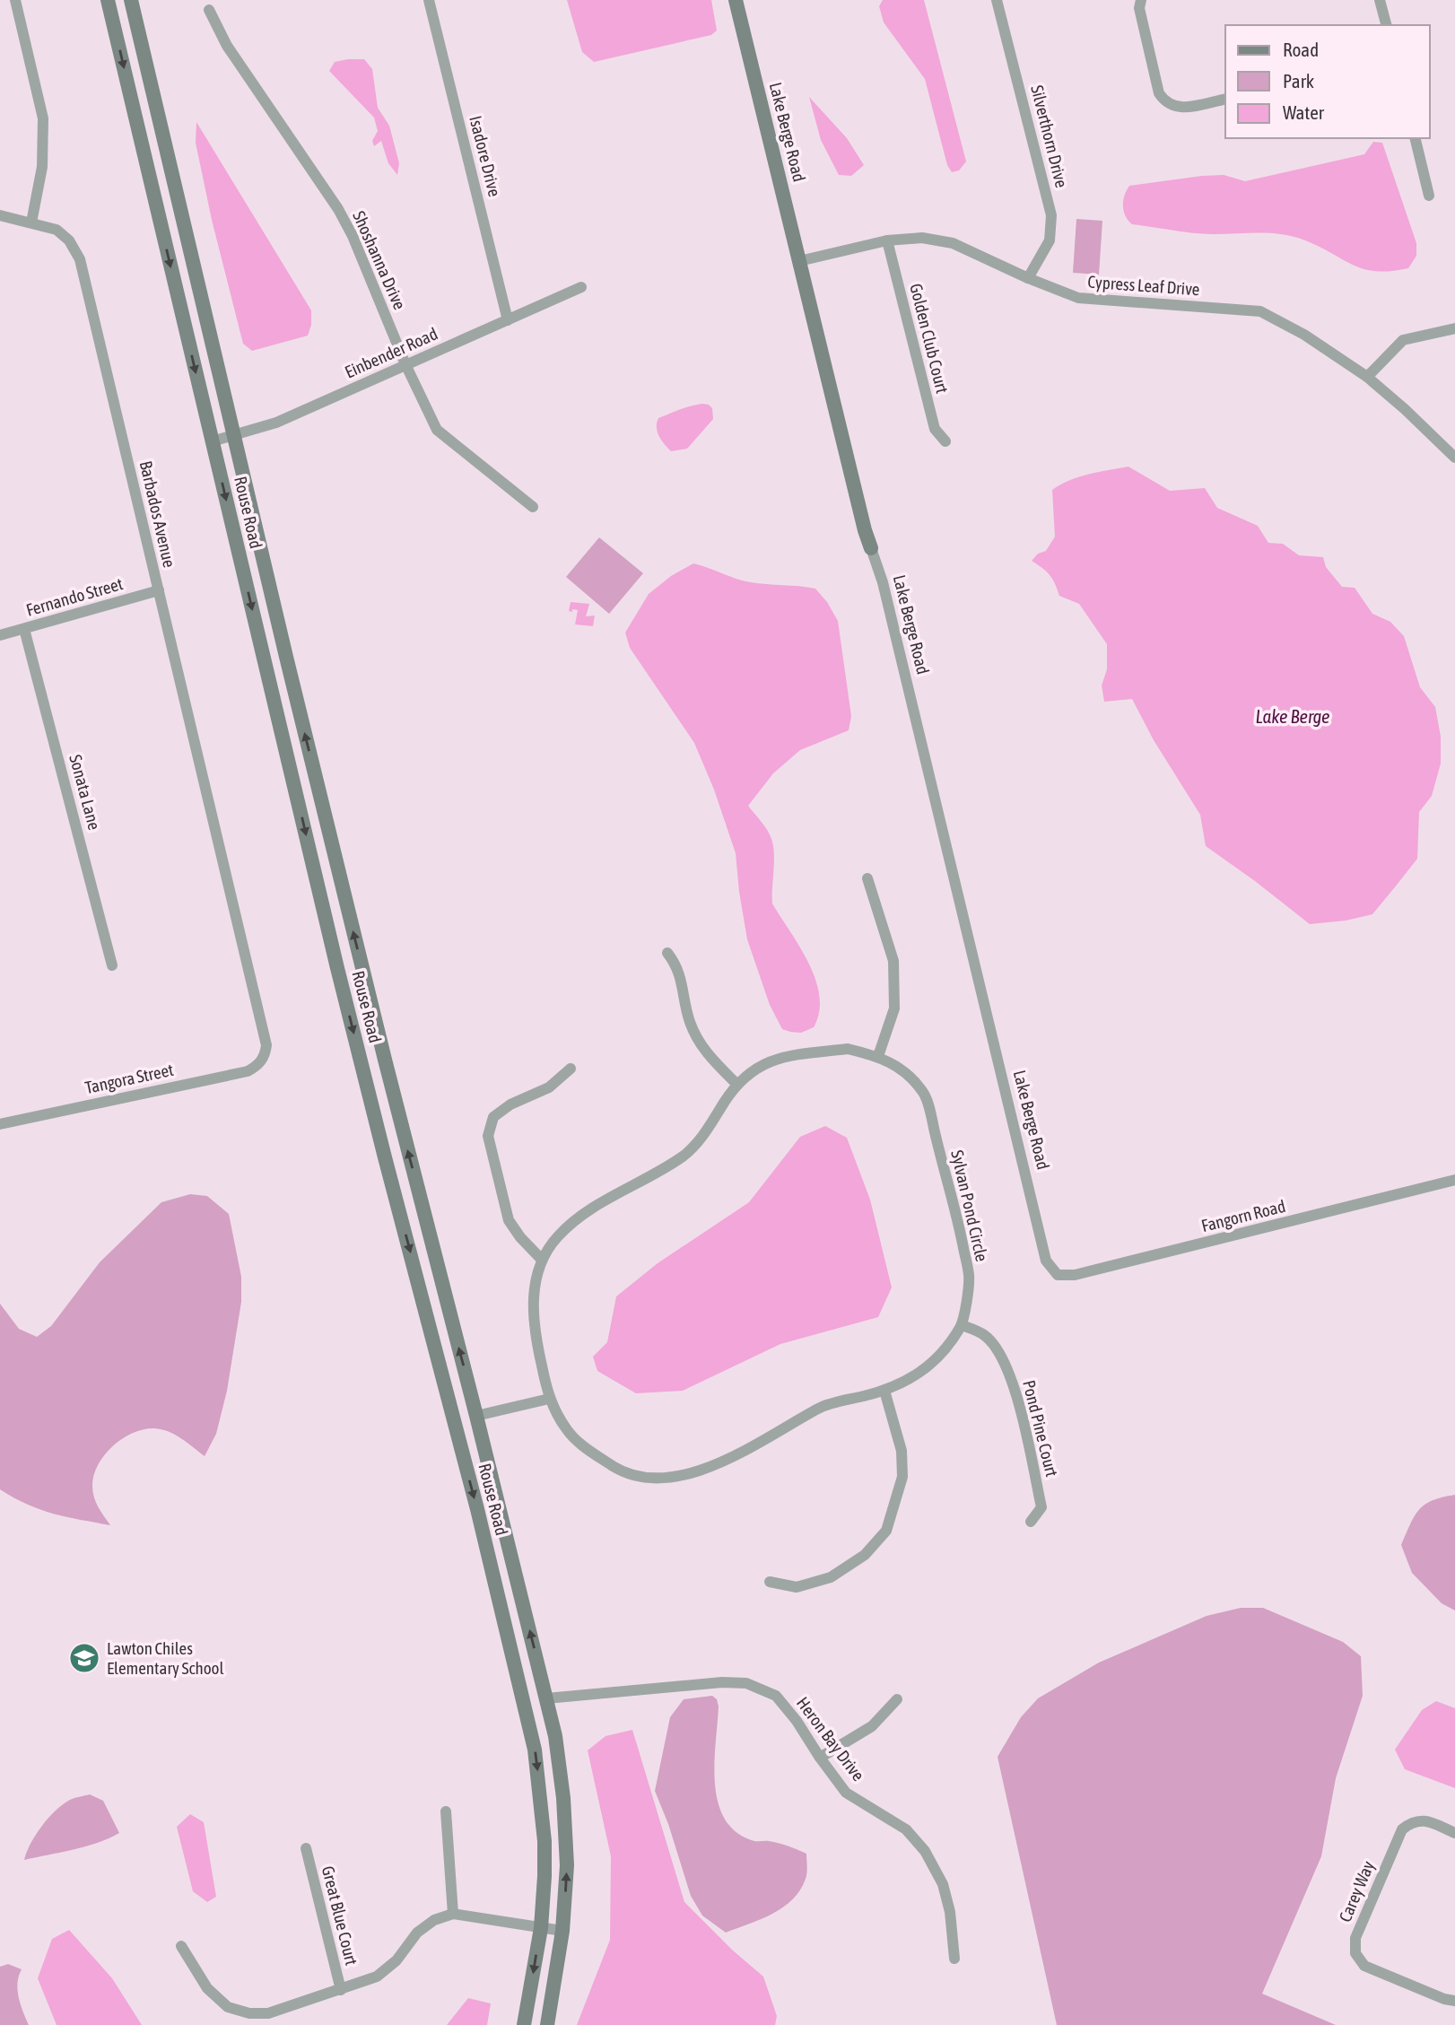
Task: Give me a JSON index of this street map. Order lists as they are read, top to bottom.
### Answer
{
  "streets": {
    "street": [
      "Lake Berge Road",
      "Silverthorn Drive",
      "Isadore Drive",
      "Shoshanna Drive",
      "Cypress Leaf Drive",
      "Golden Club Court",
      "Einbender Road",
      "Rouse Road",
      "Barbados Avenue",
      "Fernando Street",
      "Sonata Lane",
      "Tangora Street",
      "Sylvan Pond Circle",
      "Fangorn Road",
      "Pond Pine Court",
      "Heron Bay Drive",
      "Carey Way",
      "Great Blue Court"
    ]
  },
  "crossings": [
    ["Lake Berge Road", "Cypress Leaf Drive"],
    ["Lake Berge Road", "Fangorn Road"],
    ["Silverthorn Drive", "Cypress Leaf Drive"],
    ["Isadore Drive", "Einbender Road"],
    ["Shoshanna Drive", "Einbender Road"],
    ["Cypress Leaf Drive", "Golden Club Court"],
    ["Einbender Road", "Rouse Road"],
    ["Rouse Road", "Heron Bay Drive"],
    ["Barbados Avenue", "Fernando Street"],
    ["Barbados Avenue", "Tangora Street"],
    ["Fernando Street", "Sonata Lane"],
    ["Sylvan Pond Circle", "Pond Pine Court"]
  ],
  "water": ["Lake Berge"],
  "places": {
    "school or university": ["Lawton Chiles Elementary School"]
  },
  "legend": ["Road", "Park", "Water"]
}
